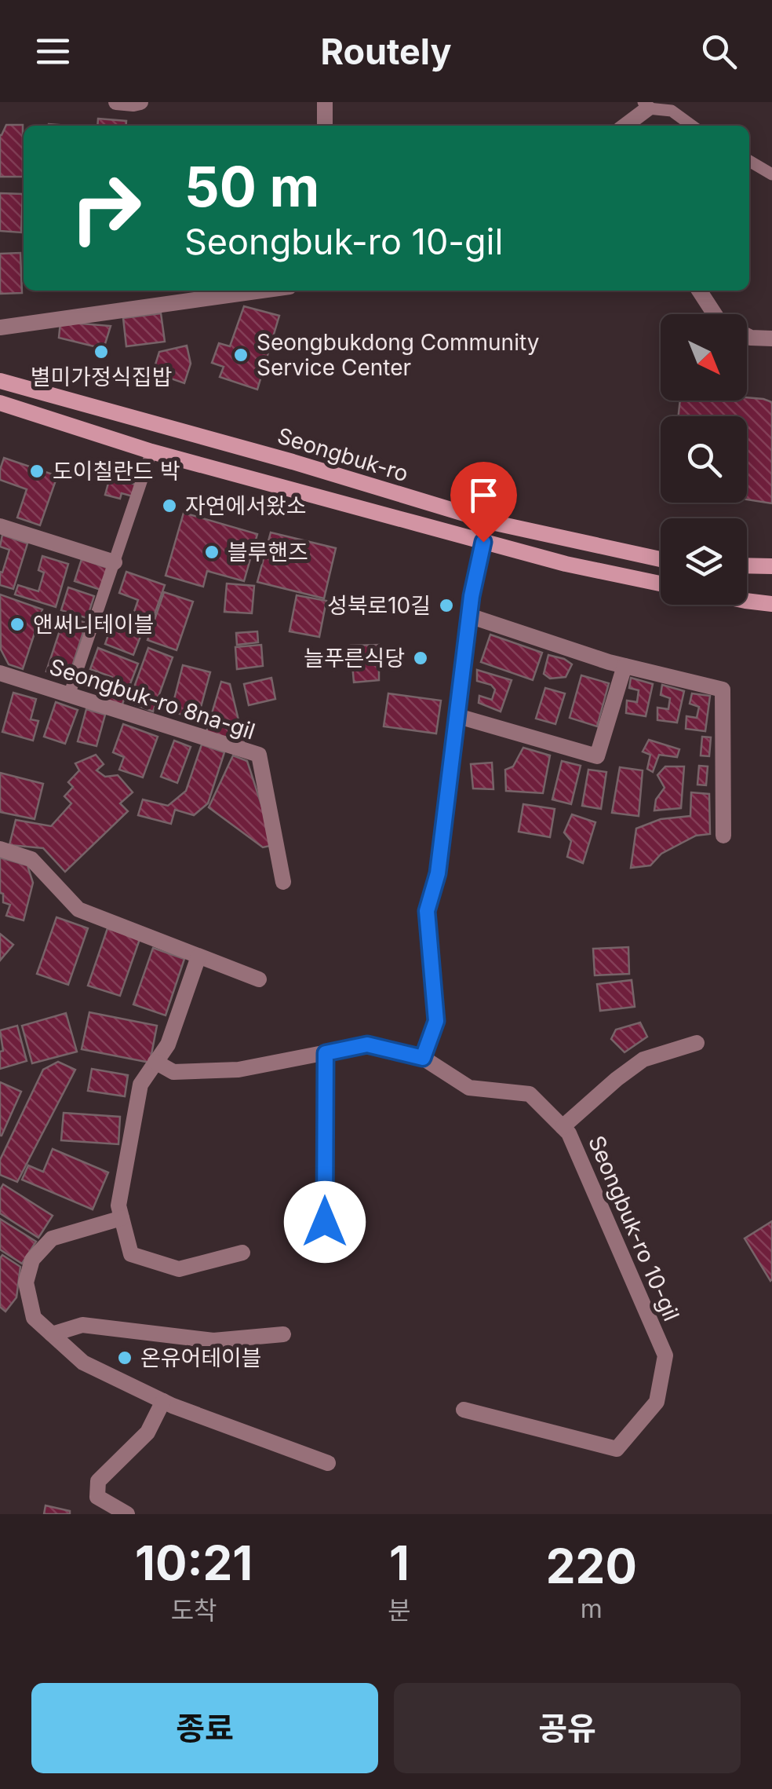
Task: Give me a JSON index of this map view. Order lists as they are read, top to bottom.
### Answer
{
  "streets": {
    "main road": ["Seongbuk-ro"],
    "street": ["Seongbuk-ro 8na-gil", "Seongbuk-ro 10-gil"]
  },
  "places": [
    "별미가정식집밥",
    "Seongbukdong Community Service Center",
    "도이칠란드 박",
    "자연에서왔소",
    "블루핸즈",
    "성북로10길",
    "앤써니테이블",
    "늘푸른식당",
    "온유어테이블"
  ],
  "north": "bottom right",
  "page": {
    "header": "Routely",
    "turn": ["50 m", "Seongbuk-ro 10-gil"],
    "eta": [
      "10:21",
      "도착",
      "1",
      "분",
      "220",
      "m"
    ],
    "buttons": ["종료", "공유"]
  }
}
